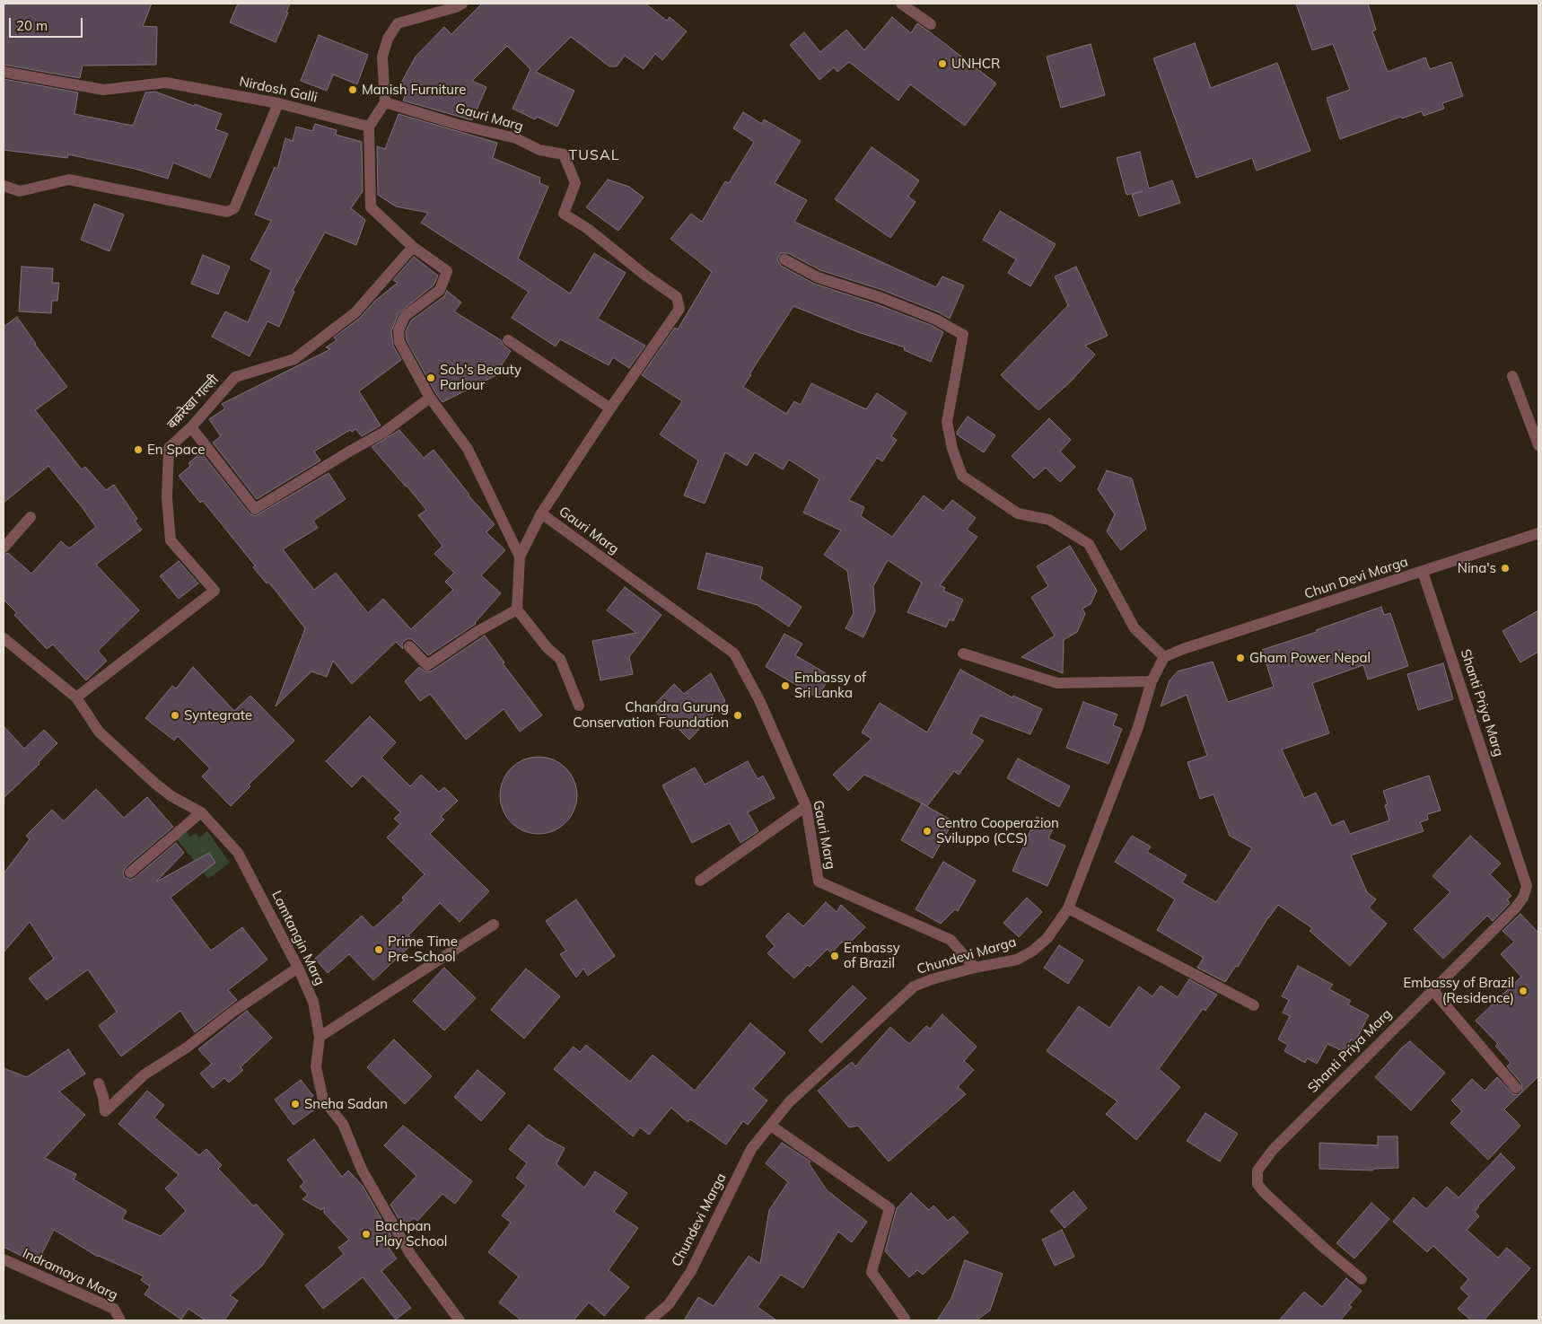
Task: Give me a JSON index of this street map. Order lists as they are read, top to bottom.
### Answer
{
  "streets": {
    "street": [
      "Nirdosh Galli",
      "Gauri Marg",
      "बक्ररेखा गल्ली",
      "Chun Devi Marga",
      "Shanti Priya Marg",
      "Lamtangin Marg",
      "Chundevi Marga",
      "Indramaya Marg"
    ]
  },
  "crossings": [
    ["Gauri Marg", "Chundevi Marga"],
    ["बक्ररेखा गल्ली", "Lamtangin Marg"],
    ["Chun Devi Marga", "Shanti Priya Marg"],
    ["Chun Devi Marga", "Chundevi Marga"]
  ],
  "districts": ["TUSAL"],
  "places": [
    "UNHCR",
    "Manish Furniture",
    "Sob's Beauty Parlour",
    "En Space",
    "Nina's",
    "Gham Power Nepal",
    "Embassy of Sri Lanka",
    "Syntegrate",
    "Chandra Gurung Conservation Foundation",
    "Centro Cooperazion Sviluppo (CCS)",
    "Prime Time Pre-School",
    "Embassy of Brazil",
    "Embassy of Brazil (Residence)",
    "Sneha Sadan",
    "Bachpan Play School"
  ],
  "scale_bar": "20 m"
}
